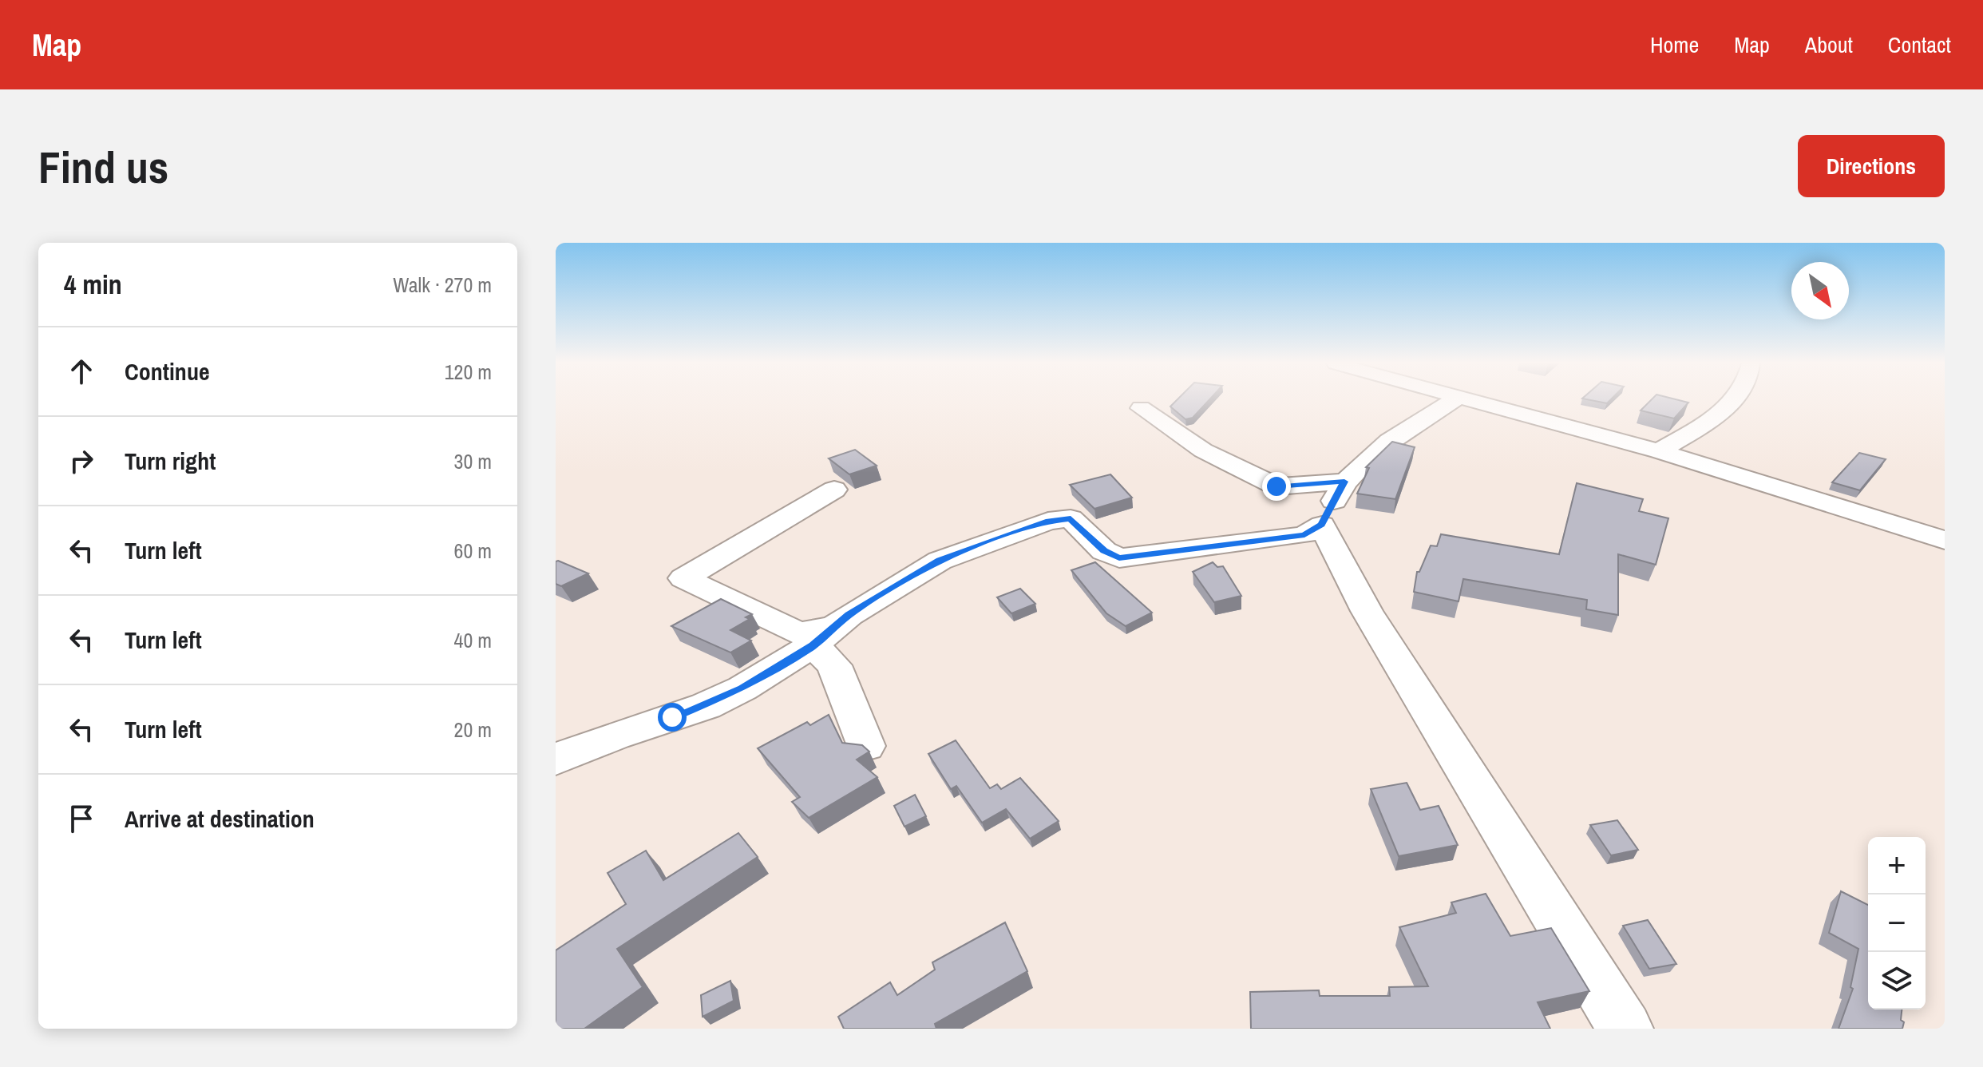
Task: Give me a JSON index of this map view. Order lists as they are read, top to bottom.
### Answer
{
  "north": "bottom right",
  "page": {
    "header": "Map",
    "nav": [
      "Home",
      "Map",
      "About",
      "Contact"
    ],
    "buttons": "Directions",
    "title": "Find us",
    "heading": ["4 min", "Walk · 270 m"],
    "list": [
      ["Continue", "120 m"],
      ["Turn right", "30 m"],
      ["Turn left", "60 m"],
      ["Turn left", "40 m"],
      ["Turn left", "20 m"],
      "Arrive at destination"
    ],
    "map_buttons": ["+", "−"]
  }
}
